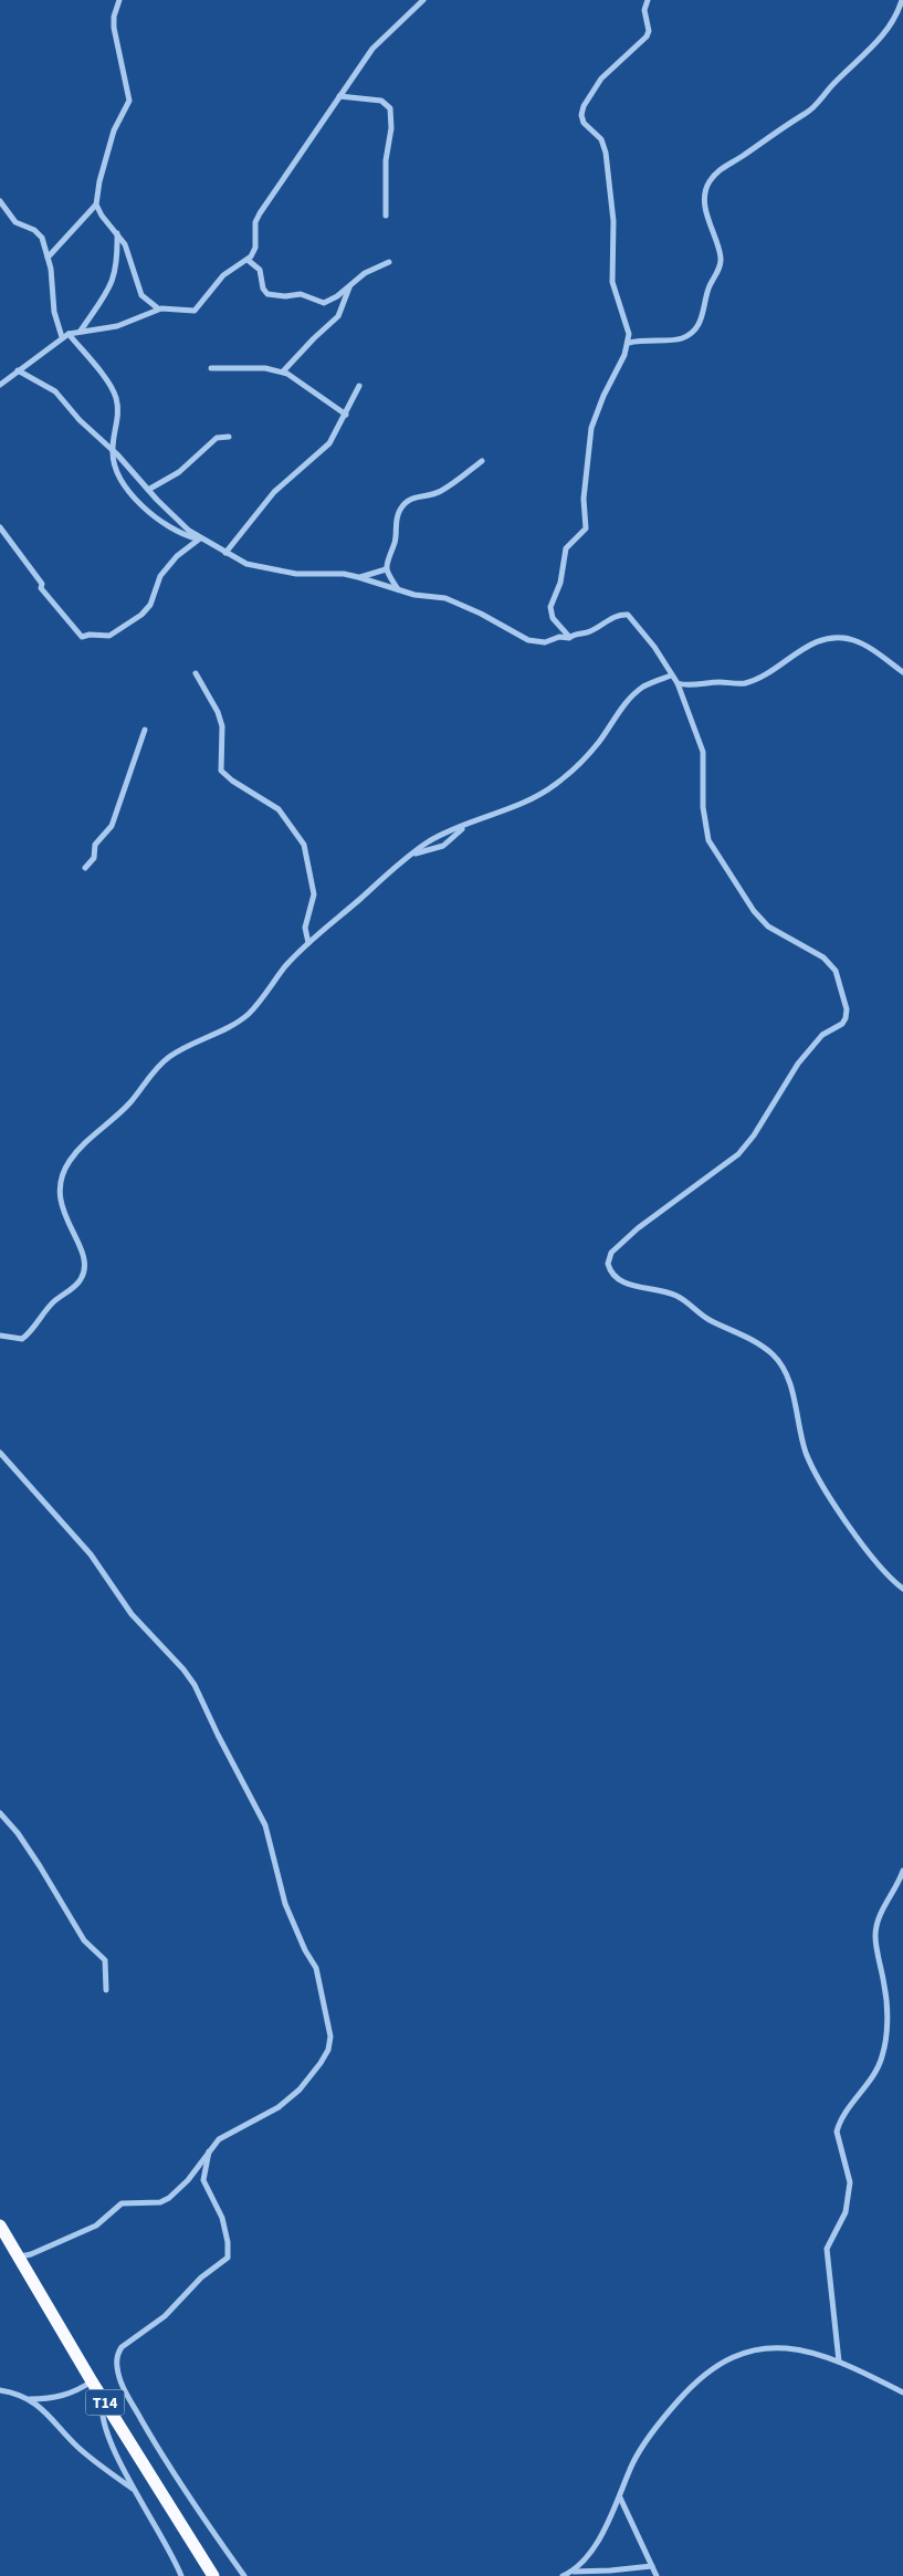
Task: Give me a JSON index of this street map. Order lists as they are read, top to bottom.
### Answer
{
  "streets": {
    "highway": ["T14"]
  }
}
